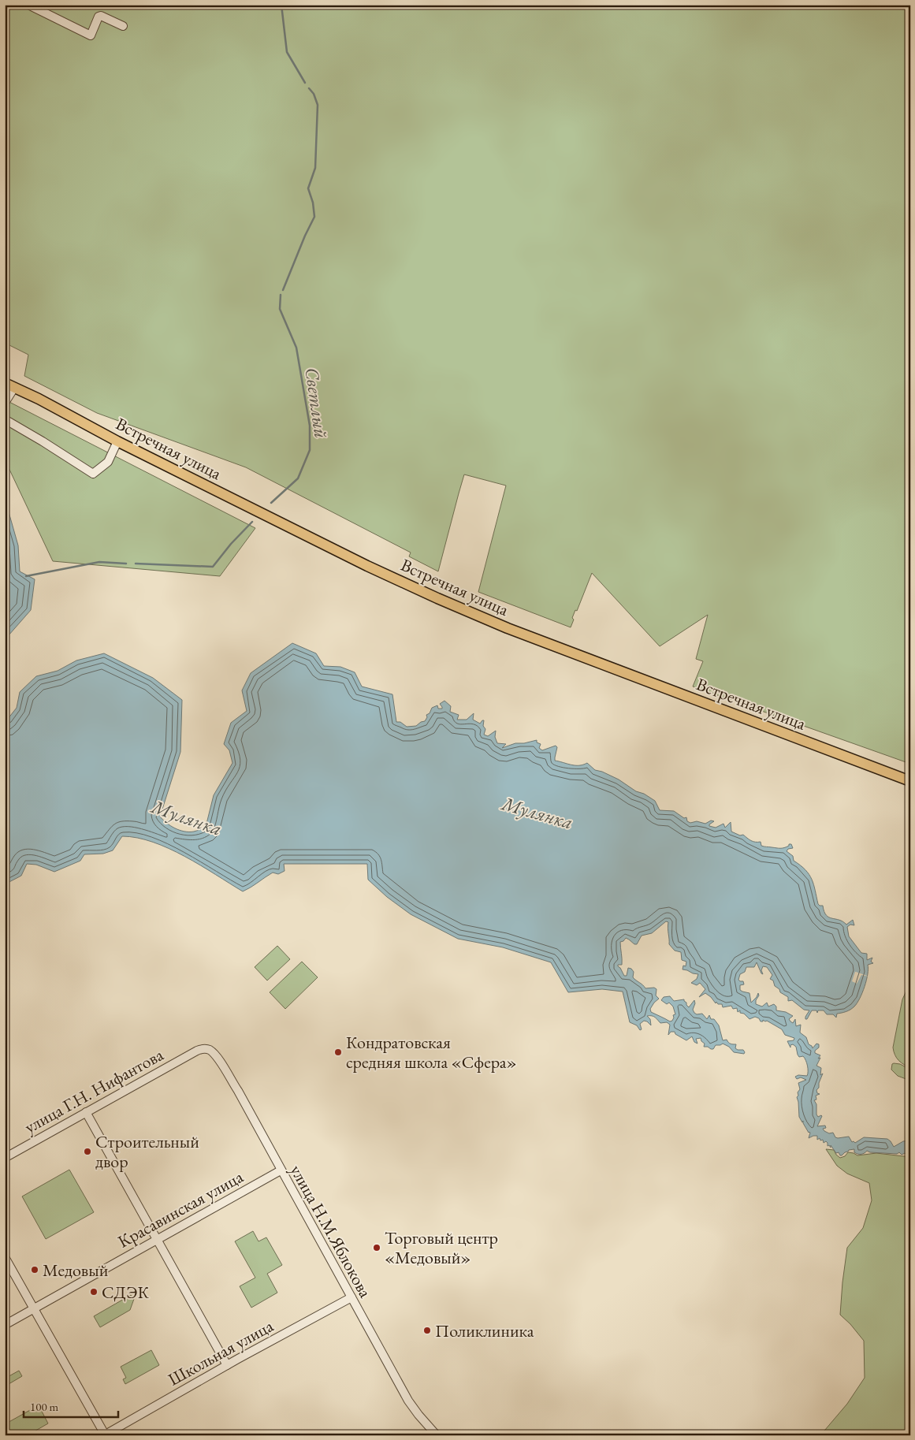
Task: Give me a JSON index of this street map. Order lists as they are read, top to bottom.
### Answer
{
  "streets": {
    "main road": ["Встречная улица"],
    "street": [
      "улица Г.Н. Нифантова",
      "Красавинская улица",
      "улица Н.М.Яблокова",
      "Школьная улица"
    ]
  },
  "crossings": [
    ["улица Г.Н. Нифантова", "улица Н.М.Яблокова"],
    ["Красавинская улица", "улица Н.М.Яблокова"],
    ["улица Н.М.Яблокова", "Школьная улица"]
  ],
  "water": ["Светлый", "Мулянка"],
  "places": [
    "Кондратовская средняя школа «Сфера»",
    "Строительный двор",
    "Торговый центр «Медовый»",
    "Медовый",
    "СДЭК",
    "Поликлиника"
  ],
  "scale_bar": "100 m"
}
